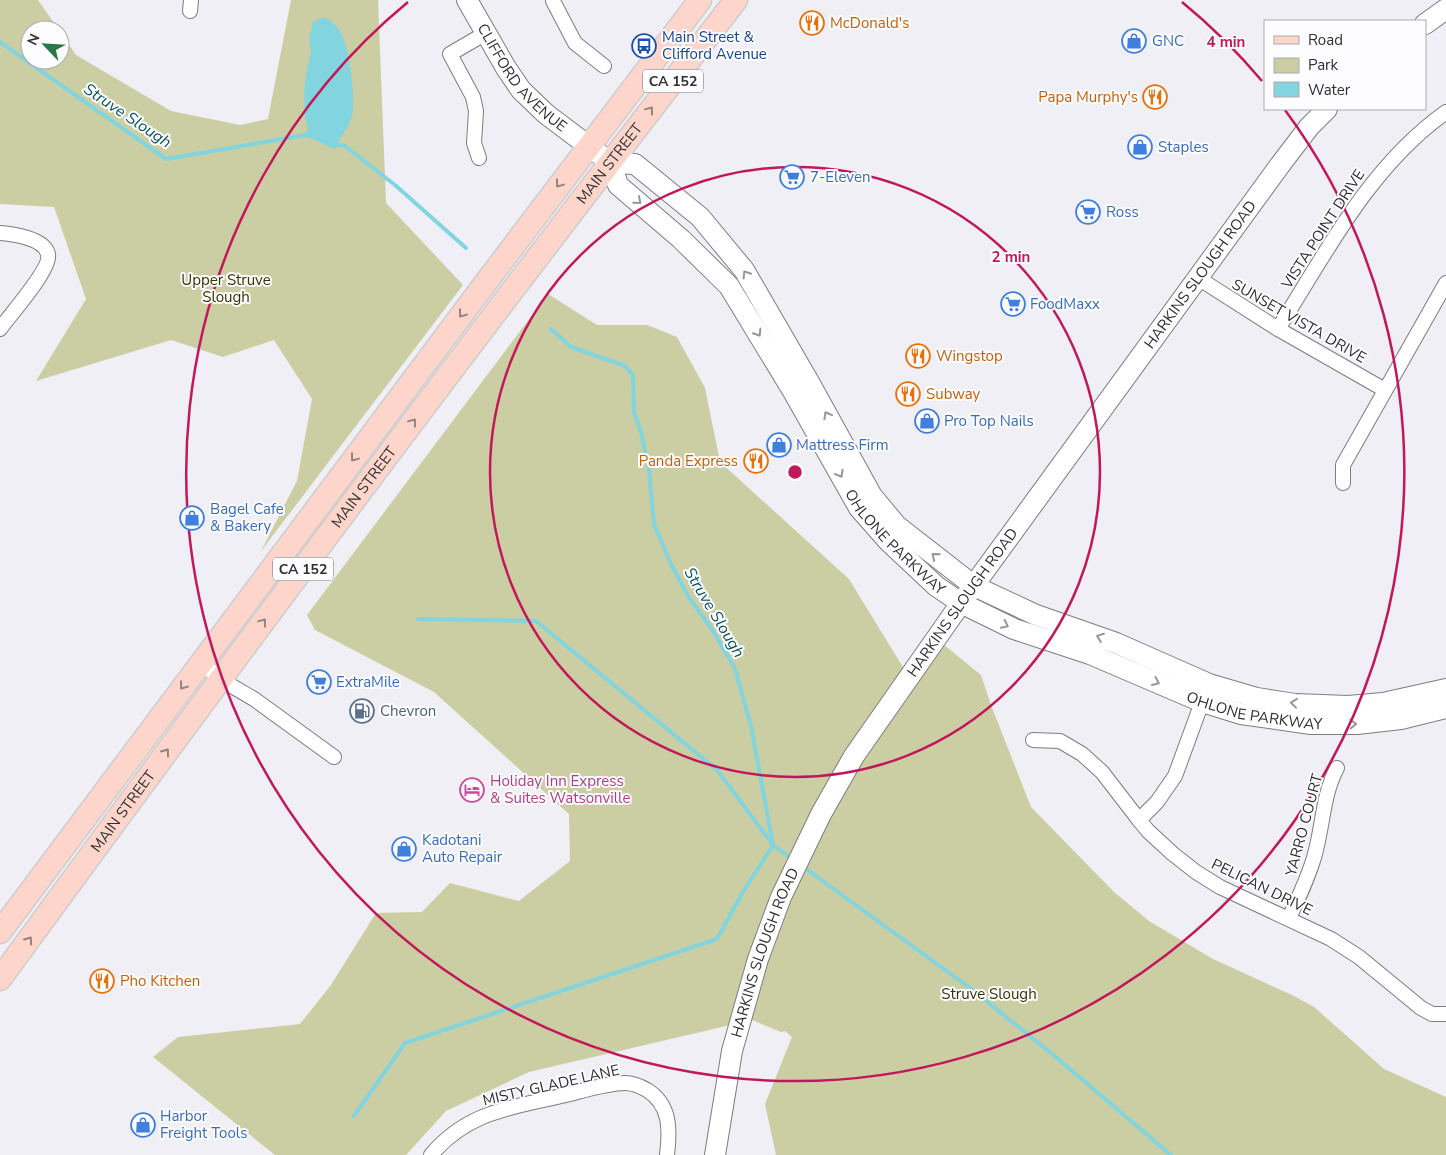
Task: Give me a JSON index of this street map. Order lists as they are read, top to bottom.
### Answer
{
  "streets": {
    "main road": [
      "CLIFFORD AVENUE",
      "CA 152",
      "MAIN STREET",
      "HARKINS SLOUGH ROAD",
      "OHLONE PARKWAY"
    ],
    "street": [
      "VISTA POINT DRIVE",
      "SUNSET VISTA DRIVE",
      "YARRO COURT",
      "PELICAN DRIVE",
      "MISTY GLADE LANE"
    ]
  },
  "crossings": [
    ["CLIFFORD AVENUE", "MAIN STREET"],
    ["MAIN STREET", "OHLONE PARKWAY"],
    ["VISTA POINT DRIVE", "SUNSET VISTA DRIVE"],
    ["HARKINS SLOUGH ROAD", "SUNSET VISTA DRIVE"],
    ["HARKINS SLOUGH ROAD", "OHLONE PARKWAY"],
    ["YARRO COURT", "PELICAN DRIVE"]
  ],
  "water": ["Struve Slough"],
  "parks": ["Upper Struve Slough", "Struve Slough"],
  "places": {
    "restaurant": [
      "McDonald's",
      "Papa Murphy's",
      "Wingstop",
      "Subway",
      "Panda Express",
      "Pho Kitchen"
    ],
    "shop": [
      "GNC",
      "Staples",
      "Pro Top Nails",
      "Mattress Firm",
      "Bagel Cafe & Bakery",
      "Kadotani Auto Repair",
      "Harbor Freight Tools"
    ],
    "bus stop": ["Main Street & Clifford Avenue"],
    "supermarket": [
      "7-Eleven",
      "Ross",
      "FoodMaxx",
      "ExtraMile"
    ],
    "fuel station": ["Chevron"],
    "hotel": ["Holiday Inn Express & Suites Watsonville"]
  },
  "legend": ["Road", "Park", "Water"],
  "north": "top left",
  "rings": ["4 min", "2 min"]
}
